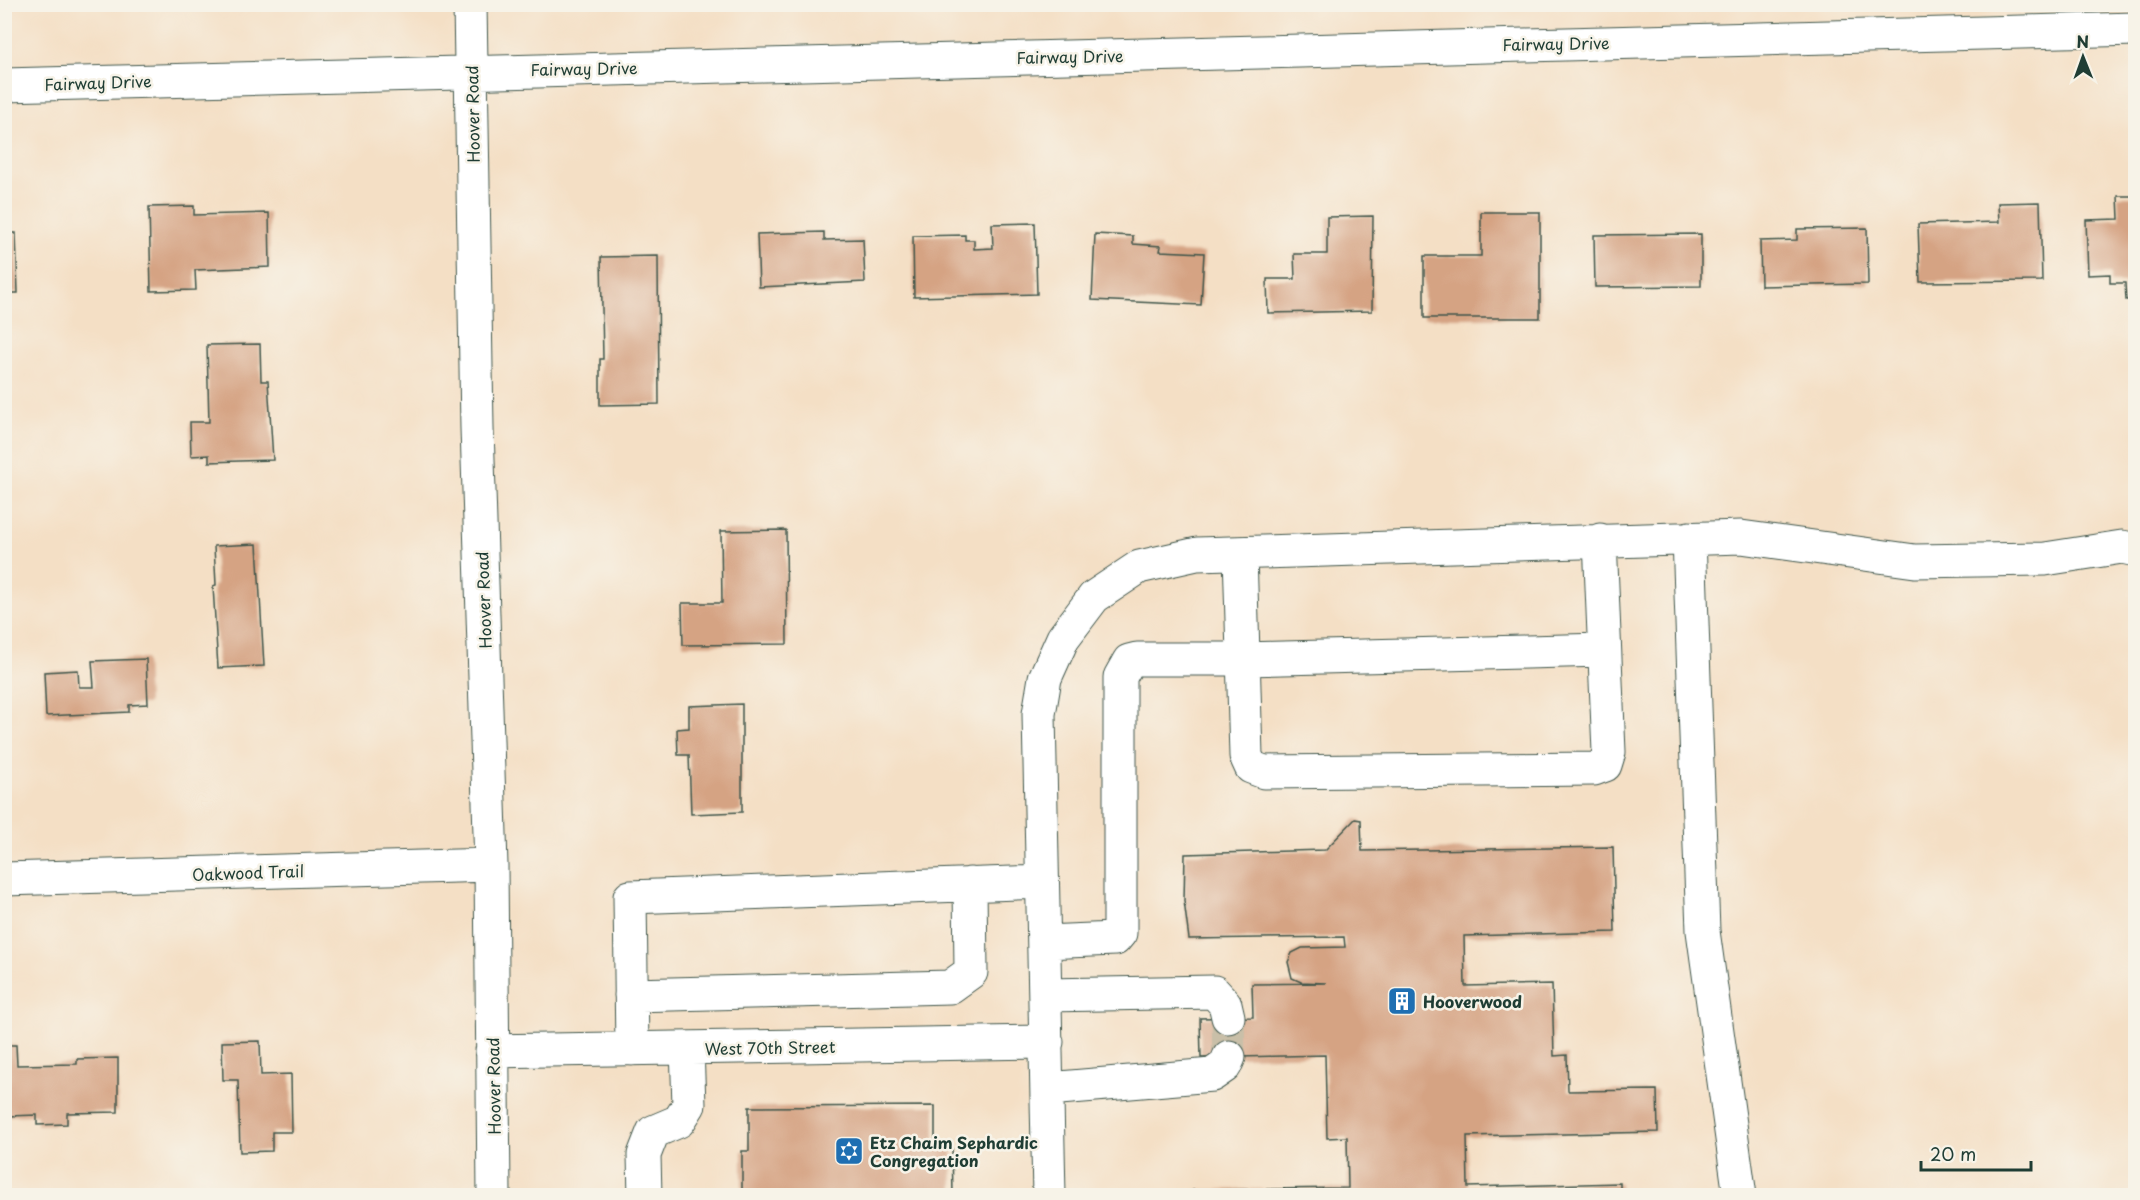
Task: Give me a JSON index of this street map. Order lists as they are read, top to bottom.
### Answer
{
  "streets": {
    "street": [
      "Fairway Drive",
      "Hoover Road",
      "Oakwood Trail",
      "West 70th Street"
    ]
  },
  "crossings": [
    ["Fairway Drive", "Hoover Road"],
    ["Hoover Road", "Oakwood Trail"],
    ["Hoover Road", "West 70th Street"]
  ],
  "places": {
    "building": ["Hooverwood"],
    "synagogue": ["Etz Chaim Sephardic Congregation"]
  },
  "scale_bar": "20 m",
  "north": "top"
}
